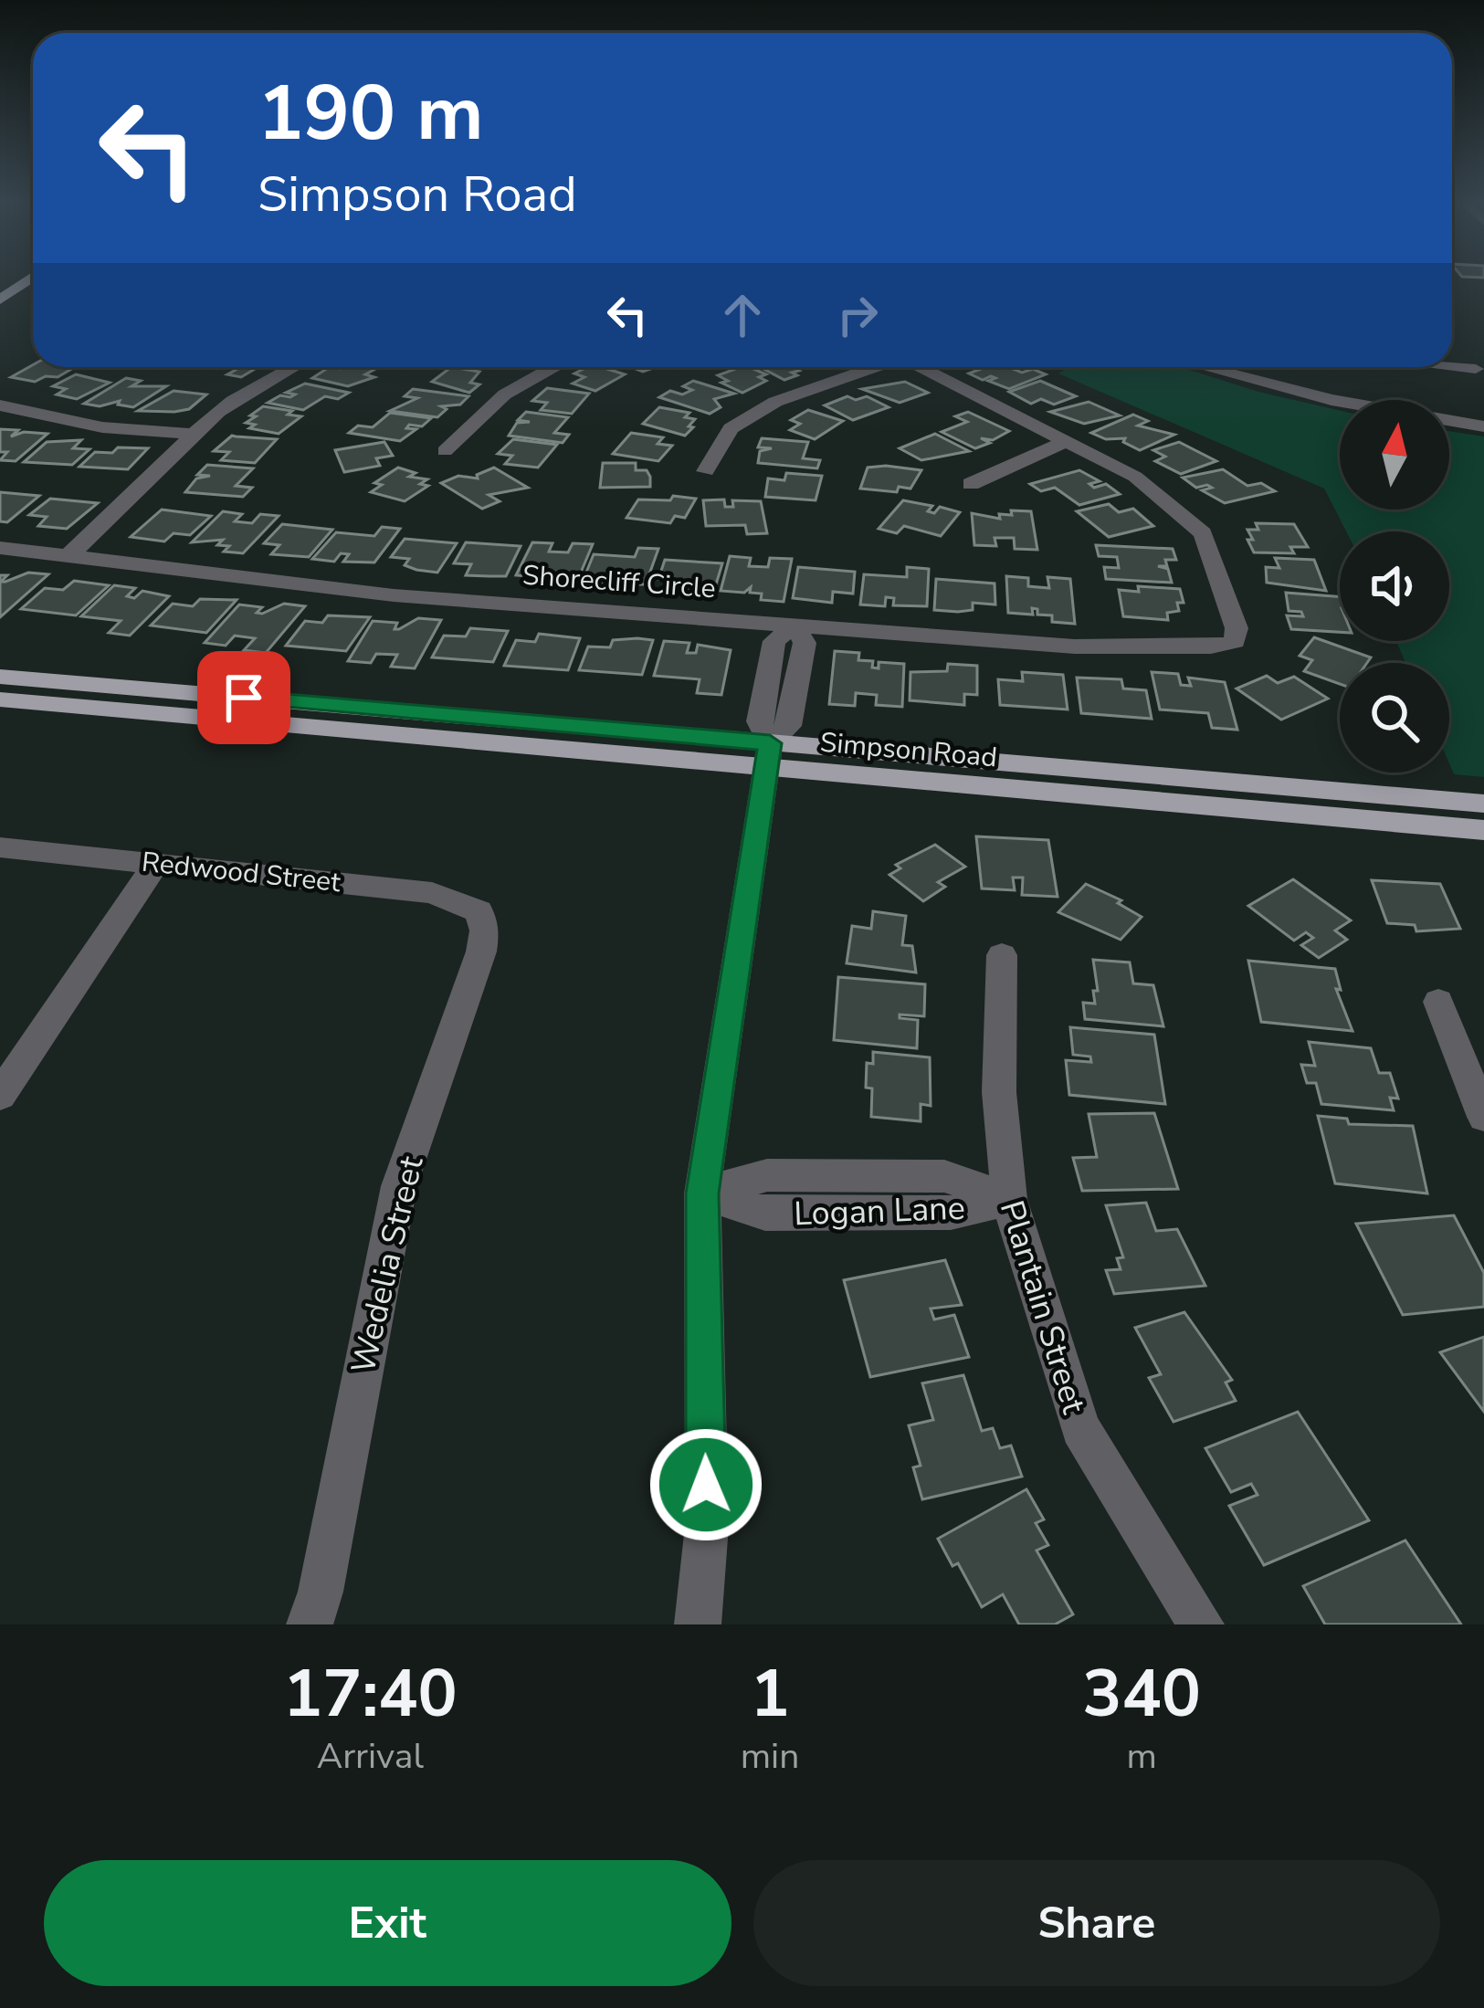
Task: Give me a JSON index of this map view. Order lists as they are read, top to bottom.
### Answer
{
  "streets": {
    "main road": ["Simpson Road"],
    "street": [
      "Shorecliff Circle",
      "Redwood Street",
      "Logan Lane",
      "Wedelia Street",
      "Plantain Street"
    ]
  },
  "crossings": [
    ["Redwood Street", "Wedelia Street"],
    ["Logan Lane", "Plantain Street"]
  ],
  "north": "top",
  "page": {
    "turn": ["190 m", "Simpson Road"],
    "eta": [
      "17:40",
      "Arrival",
      "1",
      "min",
      "340",
      "m"
    ],
    "buttons": ["Exit", "Share"]
  }
}
